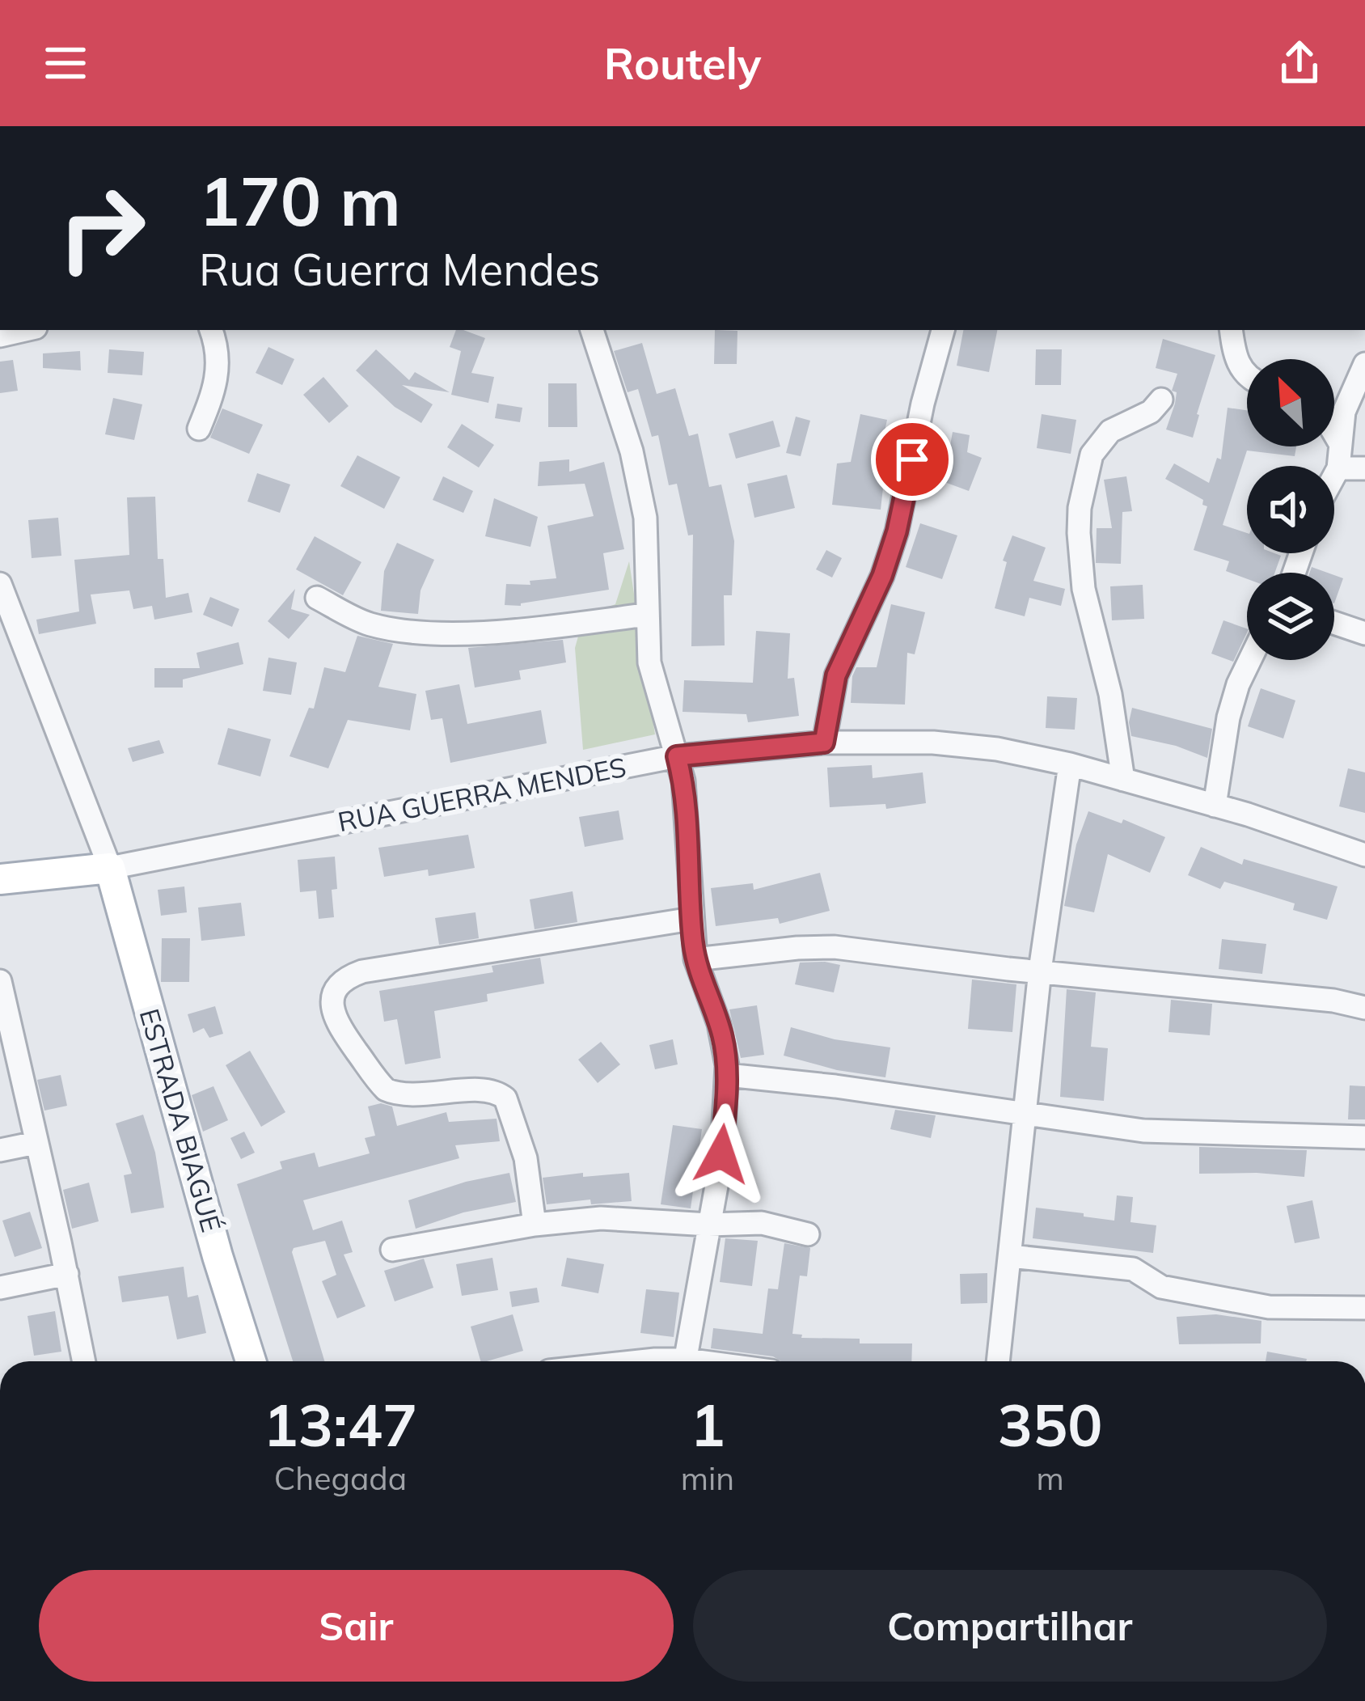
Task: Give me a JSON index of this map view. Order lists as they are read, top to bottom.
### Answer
{
  "streets": {
    "main road": ["ESTRADA BIAGUÉ"],
    "street": ["RUA GUERRA MENDES"]
  },
  "crossings": [
    ["RUA GUERRA MENDES", "ESTRADA BIAGUÉ"]
  ],
  "north": "top left",
  "page": {
    "header": "Routely",
    "turn": ["170 m", "Rua Guerra Mendes"],
    "eta": [
      "13:47",
      "Chegada",
      "1",
      "min",
      "350",
      "m"
    ],
    "buttons": ["Sair", "Compartilhar"]
  }
}
